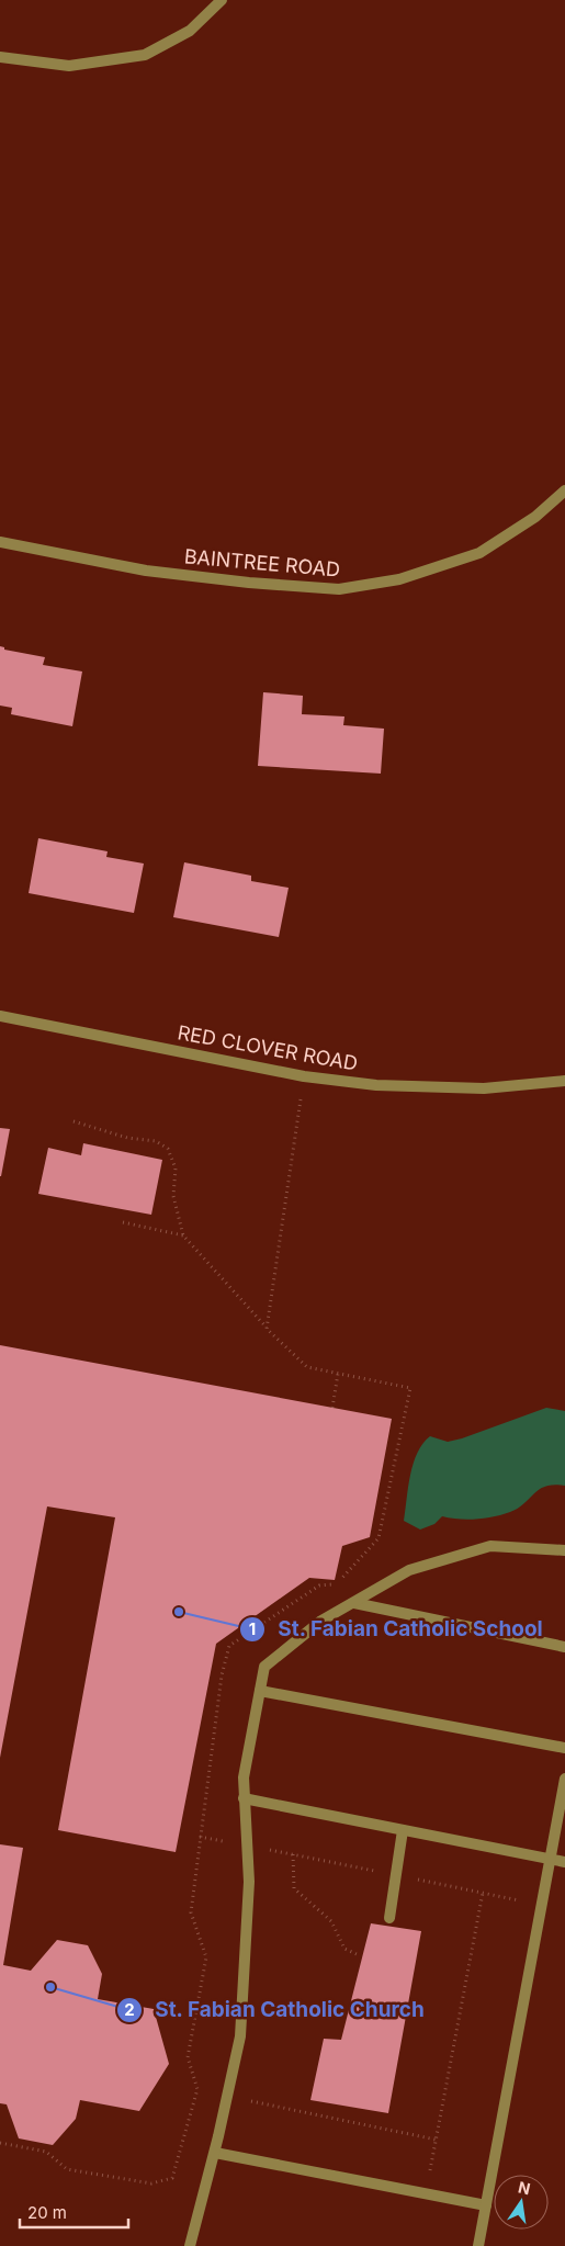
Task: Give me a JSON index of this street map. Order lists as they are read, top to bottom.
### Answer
{
  "streets": {
    "street": ["BAINTREE ROAD", "RED CLOVER ROAD"]
  },
  "places": ["St. Fabian Catholic School", "St. Fabian Catholic Church"],
  "scale_bar": "20 m",
  "north": "top"
}
